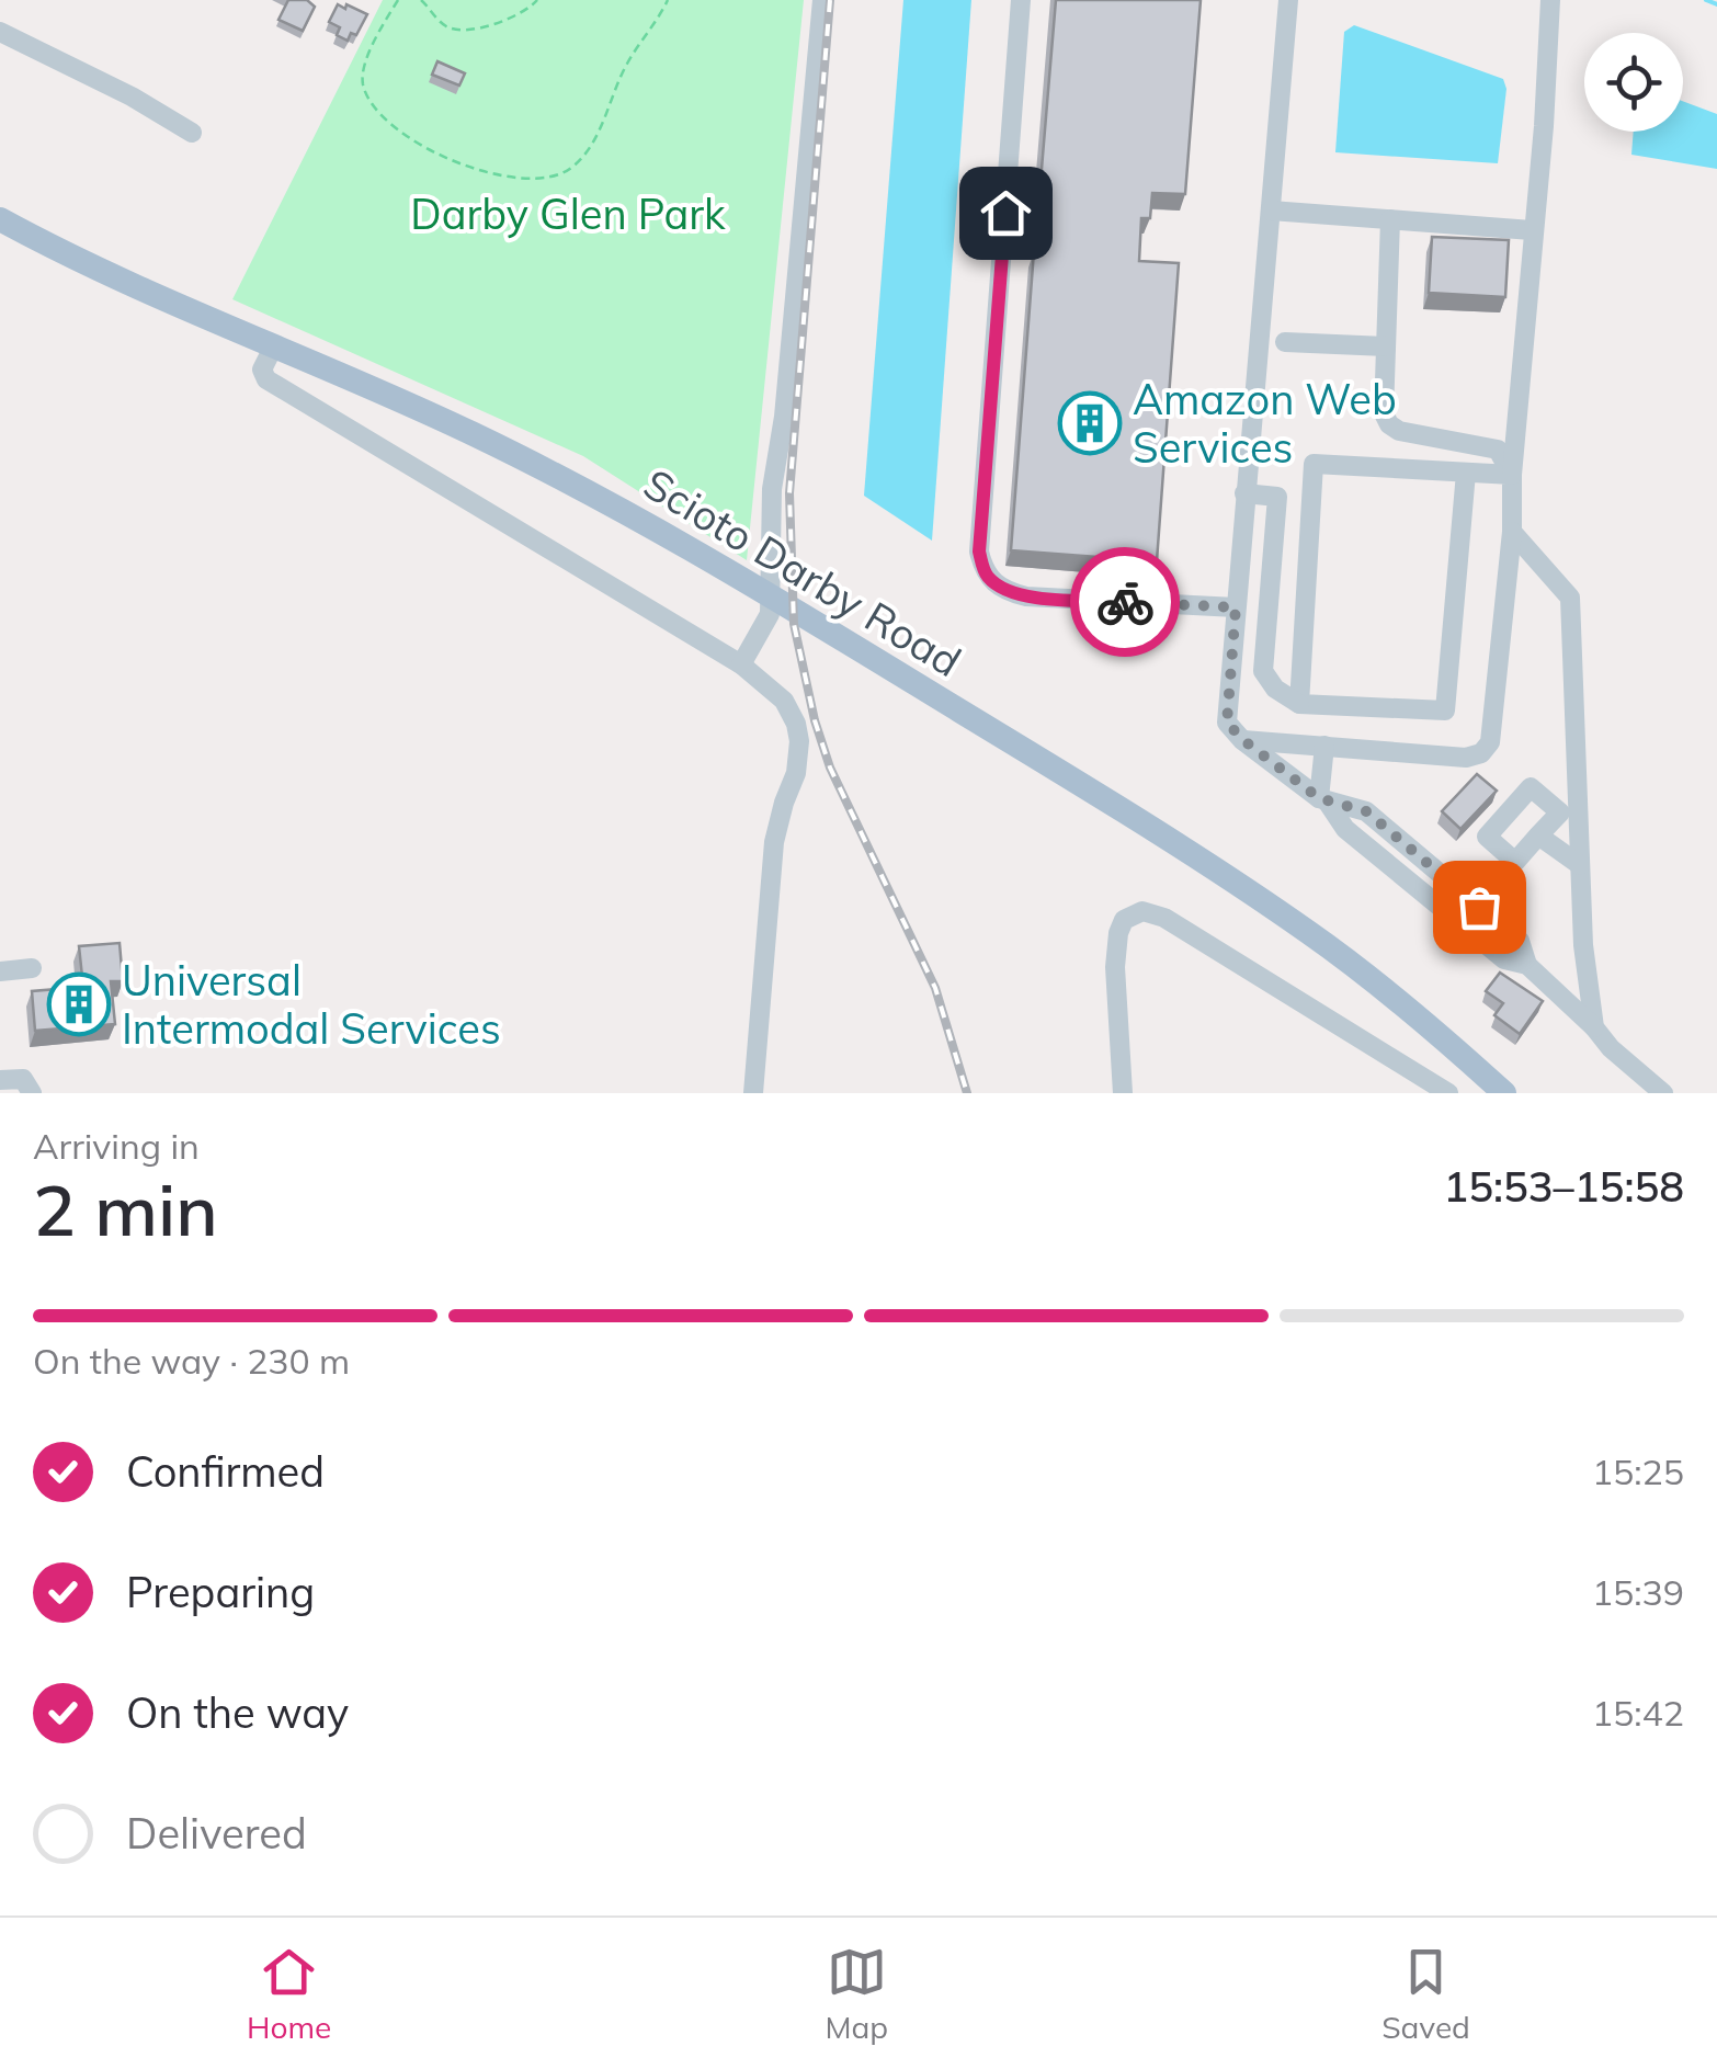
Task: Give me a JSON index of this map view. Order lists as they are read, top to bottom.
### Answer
{
  "streets": {
    "main road": ["Scioto Darby Road"]
  },
  "parks": ["Darby Glen Park"],
  "places": {
    "building": ["Amazon Web Services", "Universal Intermodal Services"]
  },
  "page": {
    "heading": ["2 min", "Arriving in", "15:53–15:58"],
    "bar": "On the way · 230 m",
    "list": [
      ["Confirmed", "15:25"],
      ["Preparing", "15:39"],
      ["On the way", "15:42"],
      "Delivered"
    ],
    "tabs": ["Home", "Map", "Saved"]
  }
}
